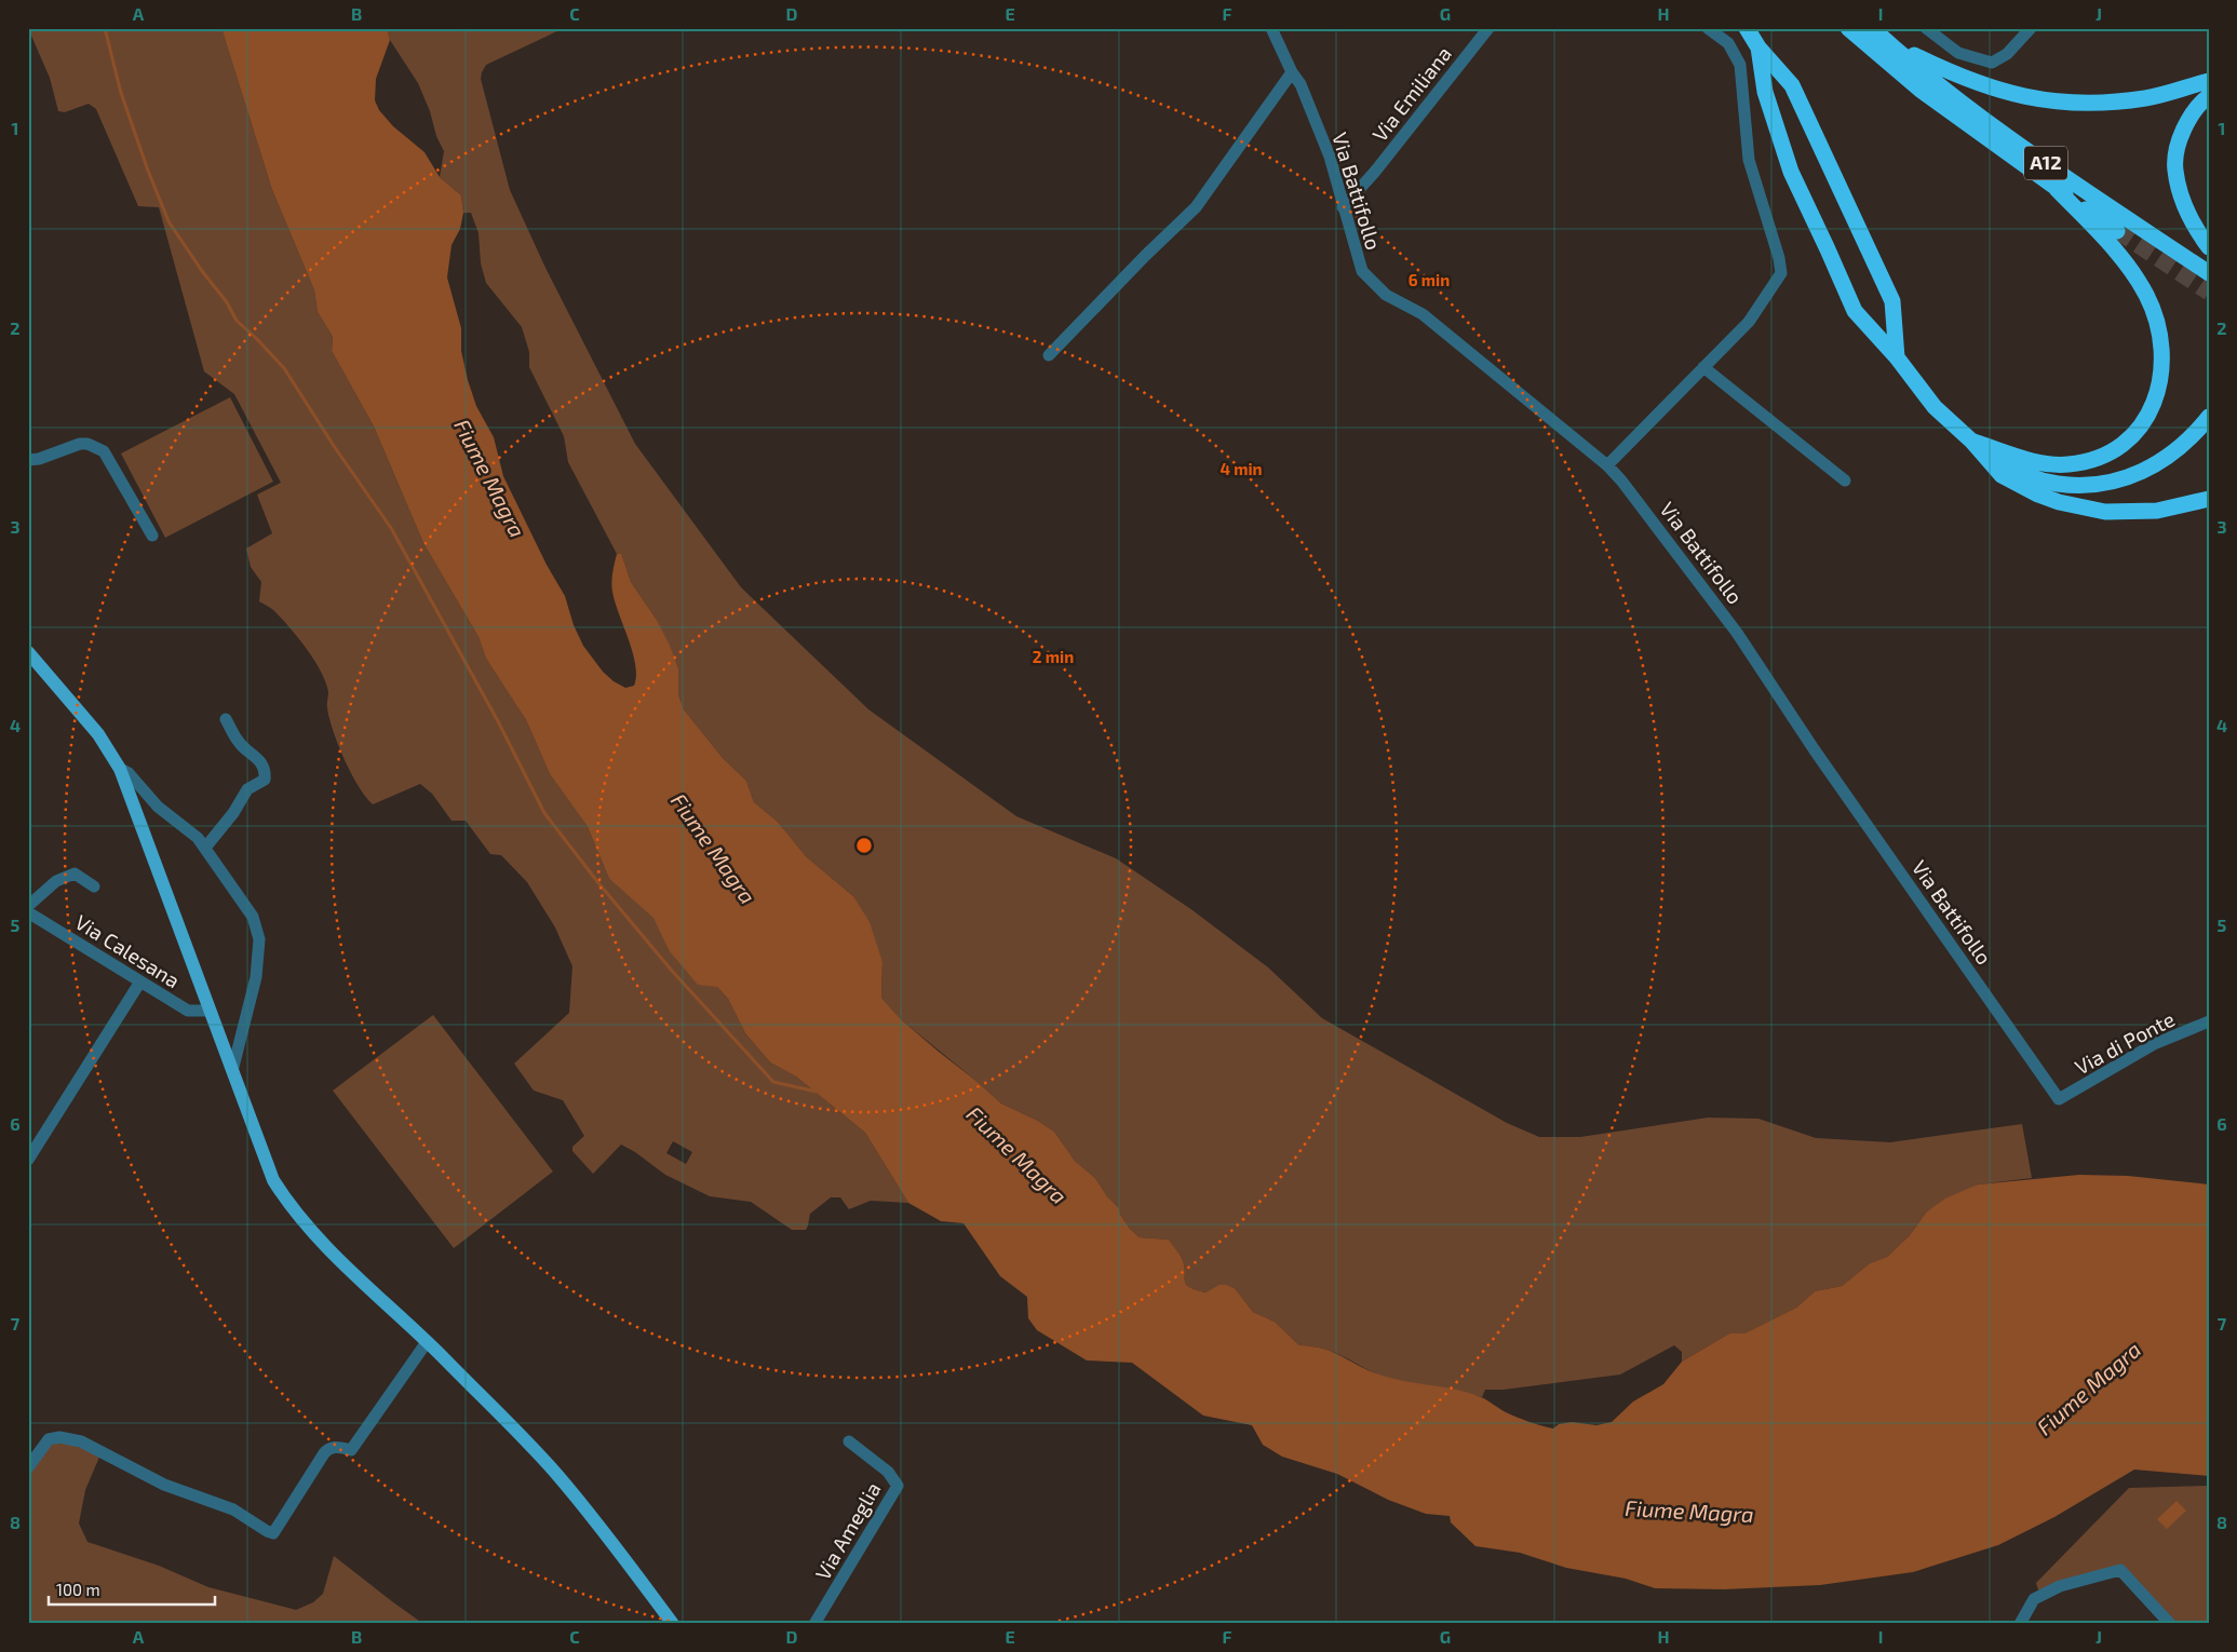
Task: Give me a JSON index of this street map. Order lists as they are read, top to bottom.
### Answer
{
  "streets": {
    "highway": ["A12"],
    "street": [
      "Via Emiliana",
      "Via Battifollo",
      "Via Calesana",
      "Via di Ponte",
      "Via Ameglia"
    ]
  },
  "crossings": [
    ["Via Emiliana", "Via Battifollo"],
    ["Via Battifollo", "Via di Ponte"]
  ],
  "water": ["Fiume Magra"],
  "scale_bar": "100 m",
  "grid": {
    "columns": [
      "A",
      "B",
      "C",
      "D",
      "E",
      "F",
      "G",
      "H",
      "I",
      "J"
    ],
    "rows": [
      "1",
      "2",
      "3",
      "4",
      "5",
      "6",
      "7",
      "8"
    ]
  },
  "rings": ["6 min", "4 min", "2 min"]
}
